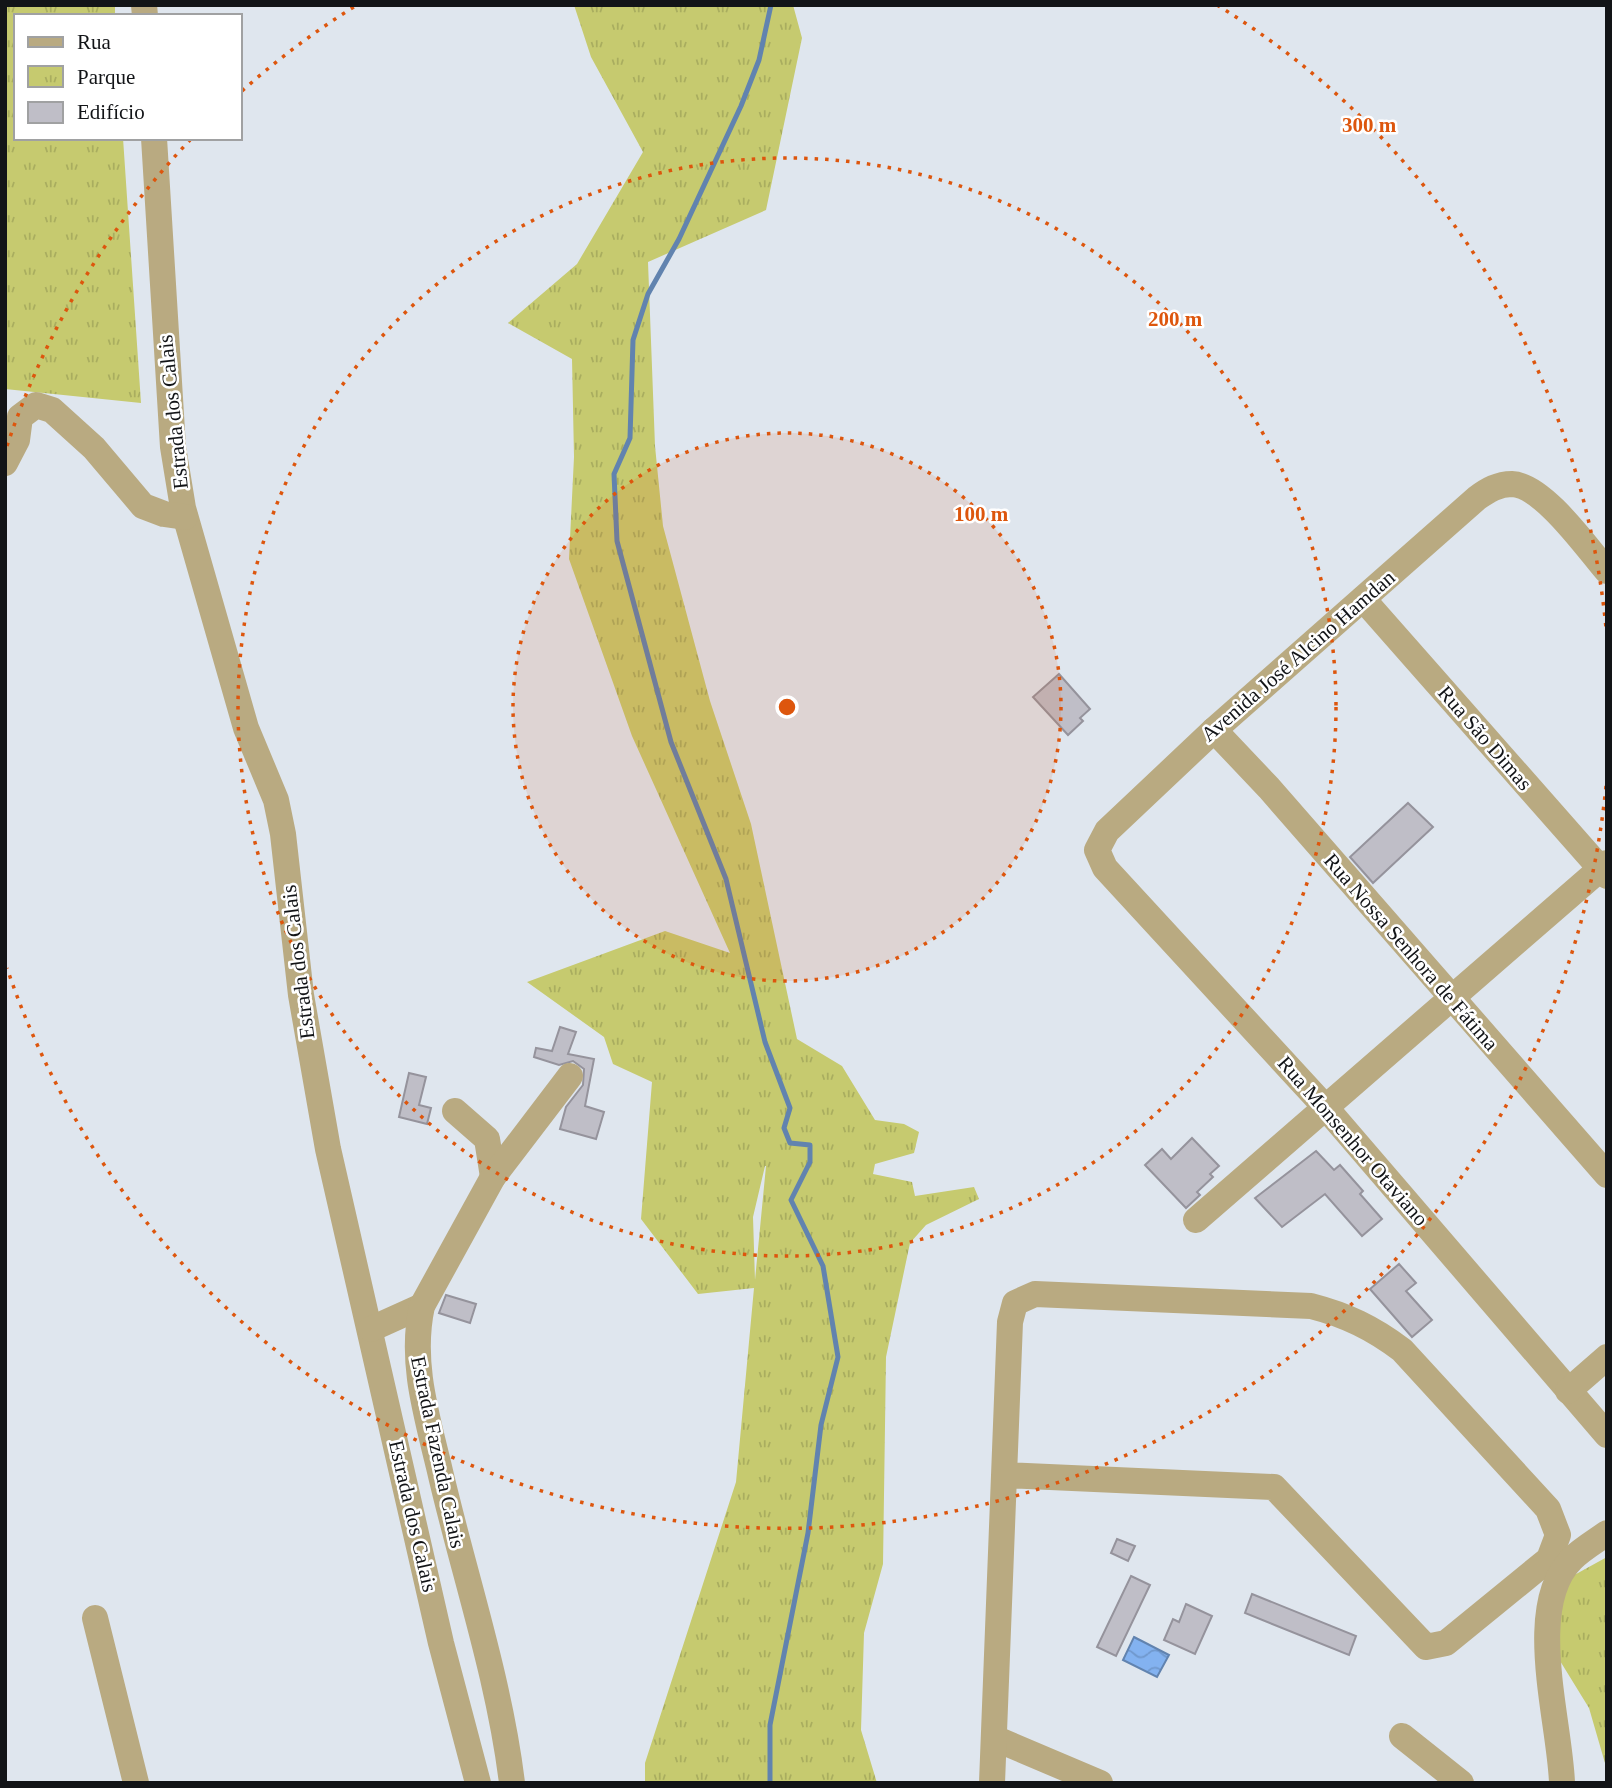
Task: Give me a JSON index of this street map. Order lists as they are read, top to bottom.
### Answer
{
  "streets": {
    "street": [
      "Estrada dos Calais",
      "Avenida José Alcino Hamdan",
      "Rua São Dimas",
      "Rua Nossa Senhora de Fátima",
      "Rua Monsenhor Otaviano",
      "Estrada Fazenda Calais"
    ]
  },
  "crossings": [
    ["Avenida José Alcino Hamdan", "Rua São Dimas"],
    ["Avenida José Alcino Hamdan", "Rua Nossa Senhora de Fátima"],
    ["Avenida José Alcino Hamdan", "Rua Monsenhor Otaviano"]
  ],
  "legend": ["Rua", "Parque", "Edifício"],
  "rings": ["300 m", "200 m", "100 m"]
}
